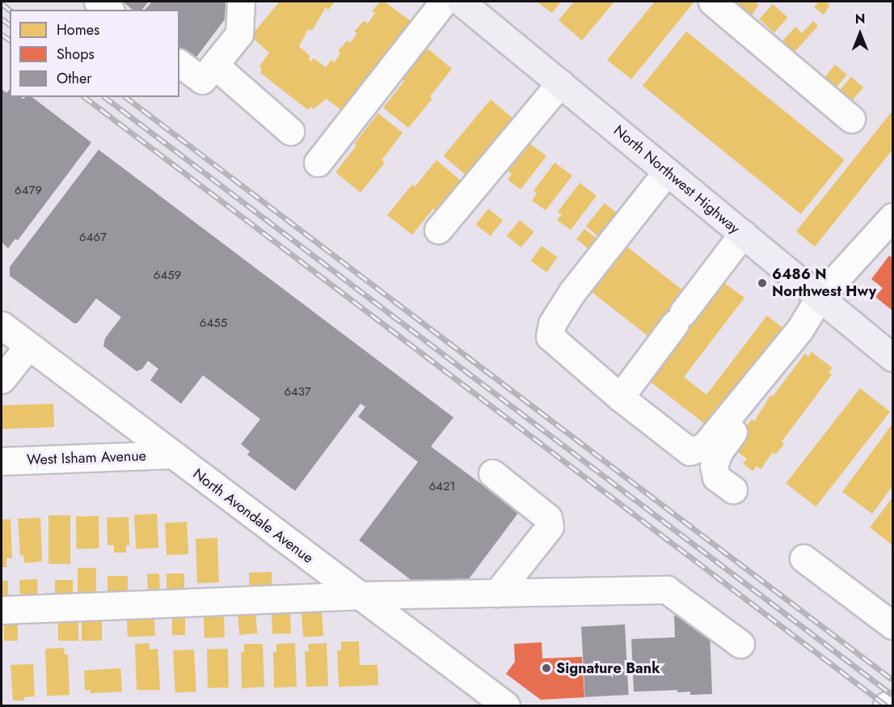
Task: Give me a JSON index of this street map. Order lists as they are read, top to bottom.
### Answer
{
  "streets": {
    "main road": ["North Northwest Highway"],
    "street": ["West Isham Avenue", "North Avondale Avenue"]
  },
  "crossings": [
    ["West Isham Avenue", "North Avondale Avenue"]
  ],
  "places": ["6486 N Northwest Hwy", "Signature Bank"],
  "house_numbers": [
    "6479",
    "6467",
    "6459",
    "6455",
    "6437",
    "6421"
  ],
  "legend": ["Homes", "Shops", "Other"],
  "north": "top"
}
